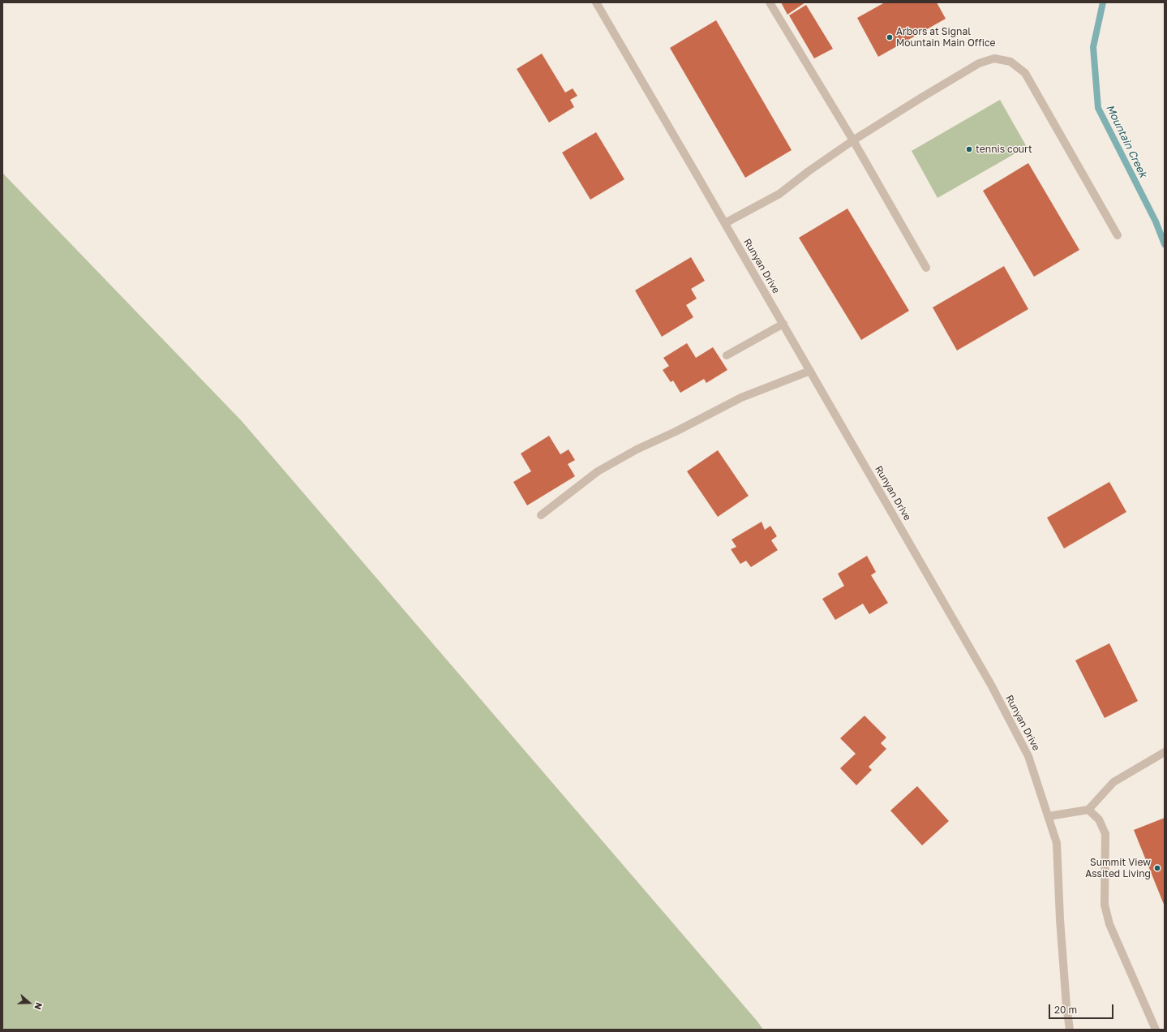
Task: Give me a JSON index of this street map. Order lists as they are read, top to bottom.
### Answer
{
  "streets": {
    "street": ["Runyan Drive"]
  },
  "water": ["Mountain Creek"],
  "places": ["Arbors at Signal Mountain Main Office", "tennis court", "Summit View Assited Living"],
  "scale_bar": "20 m",
  "north": "right"
}
